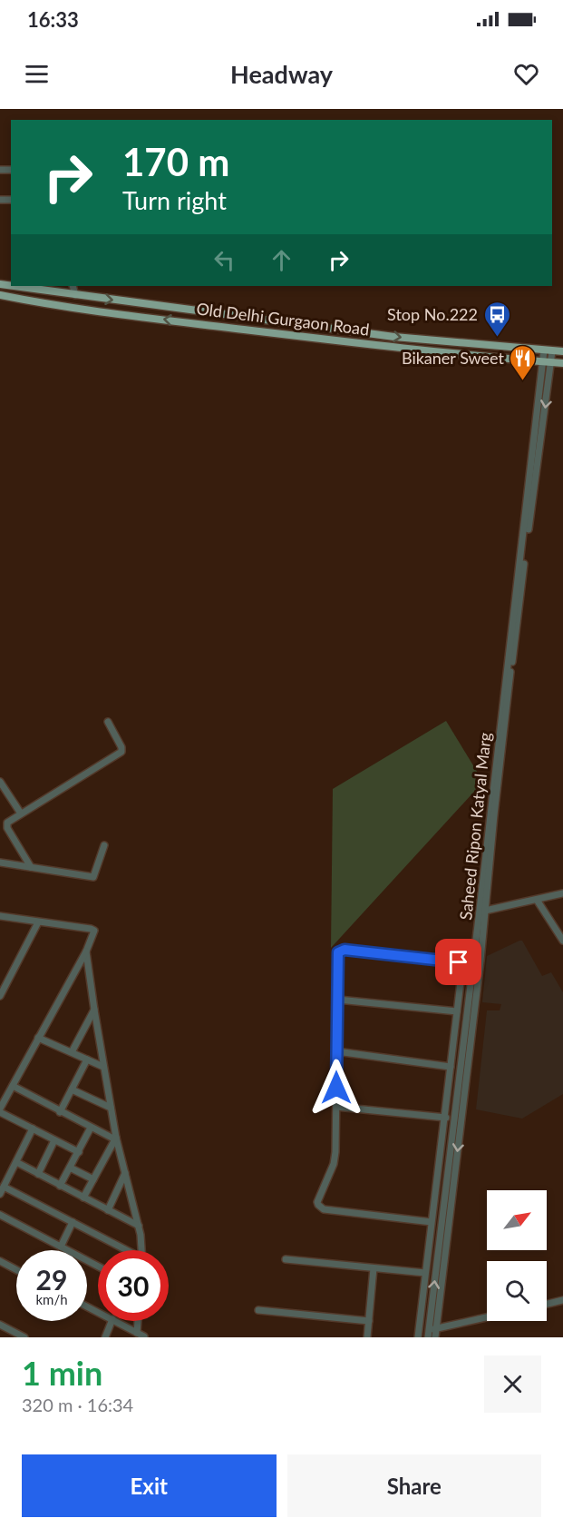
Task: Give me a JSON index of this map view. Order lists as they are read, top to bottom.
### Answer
{
  "streets": {
    "main road": ["Old Delhi Gurgaon Road"],
    "street": ["Saheed Ripon Katyal Marg"]
  },
  "crossings": [
    ["Old Delhi Gurgaon Road", "Saheed Ripon Katyal Marg"]
  ],
  "places": {
    "bus stop": ["Stop No.222"],
    "restaurant": ["Bikaner Sweet"]
  },
  "north": "top right",
  "page": {
    "status": "16:33",
    "header": "Headway",
    "turn": ["170 m", "Turn right"],
    "speed": "29 km/h",
    "limit": "30",
    "heading": ["1 min", "320 m · 16:34"],
    "buttons": ["Exit", "Share"]
  }
}
